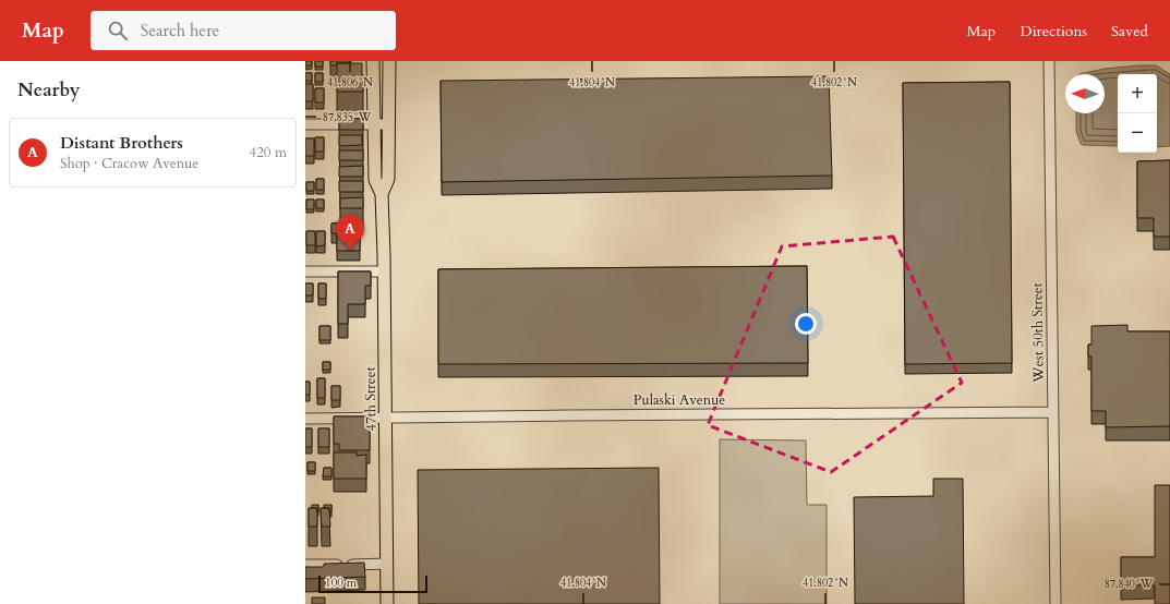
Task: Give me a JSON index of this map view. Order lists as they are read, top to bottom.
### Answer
{
  "streets": {
    "main road": ["47th Street"],
    "street": ["West 50th Street", "Pulaski Avenue"]
  },
  "crossings": [
    ["West 50th Street", "Pulaski Avenue"],
    ["47th Street", "Pulaski Avenue"]
  ],
  "scale_bar": "100 m",
  "north": "left",
  "page": {
    "header": "Map",
    "search": "Search here",
    "nav": ["Map", "Directions", "Saved"],
    "heading": "Nearby",
    "map_buttons": ["+", "−"],
    "list": [
      {
        "mark": "A",
        "name": "Distant Brothers",
        "note": "Shop · Cracow Avenue",
        "value": "420 m"
      }
    ],
    "pins": "A",
    "scale": "100 m"
  },
  "coordinates": [
    "41.806°N",
    "41.804°N",
    "41.802°N",
    "87.835°W",
    "87.840°W"
  ]
}
